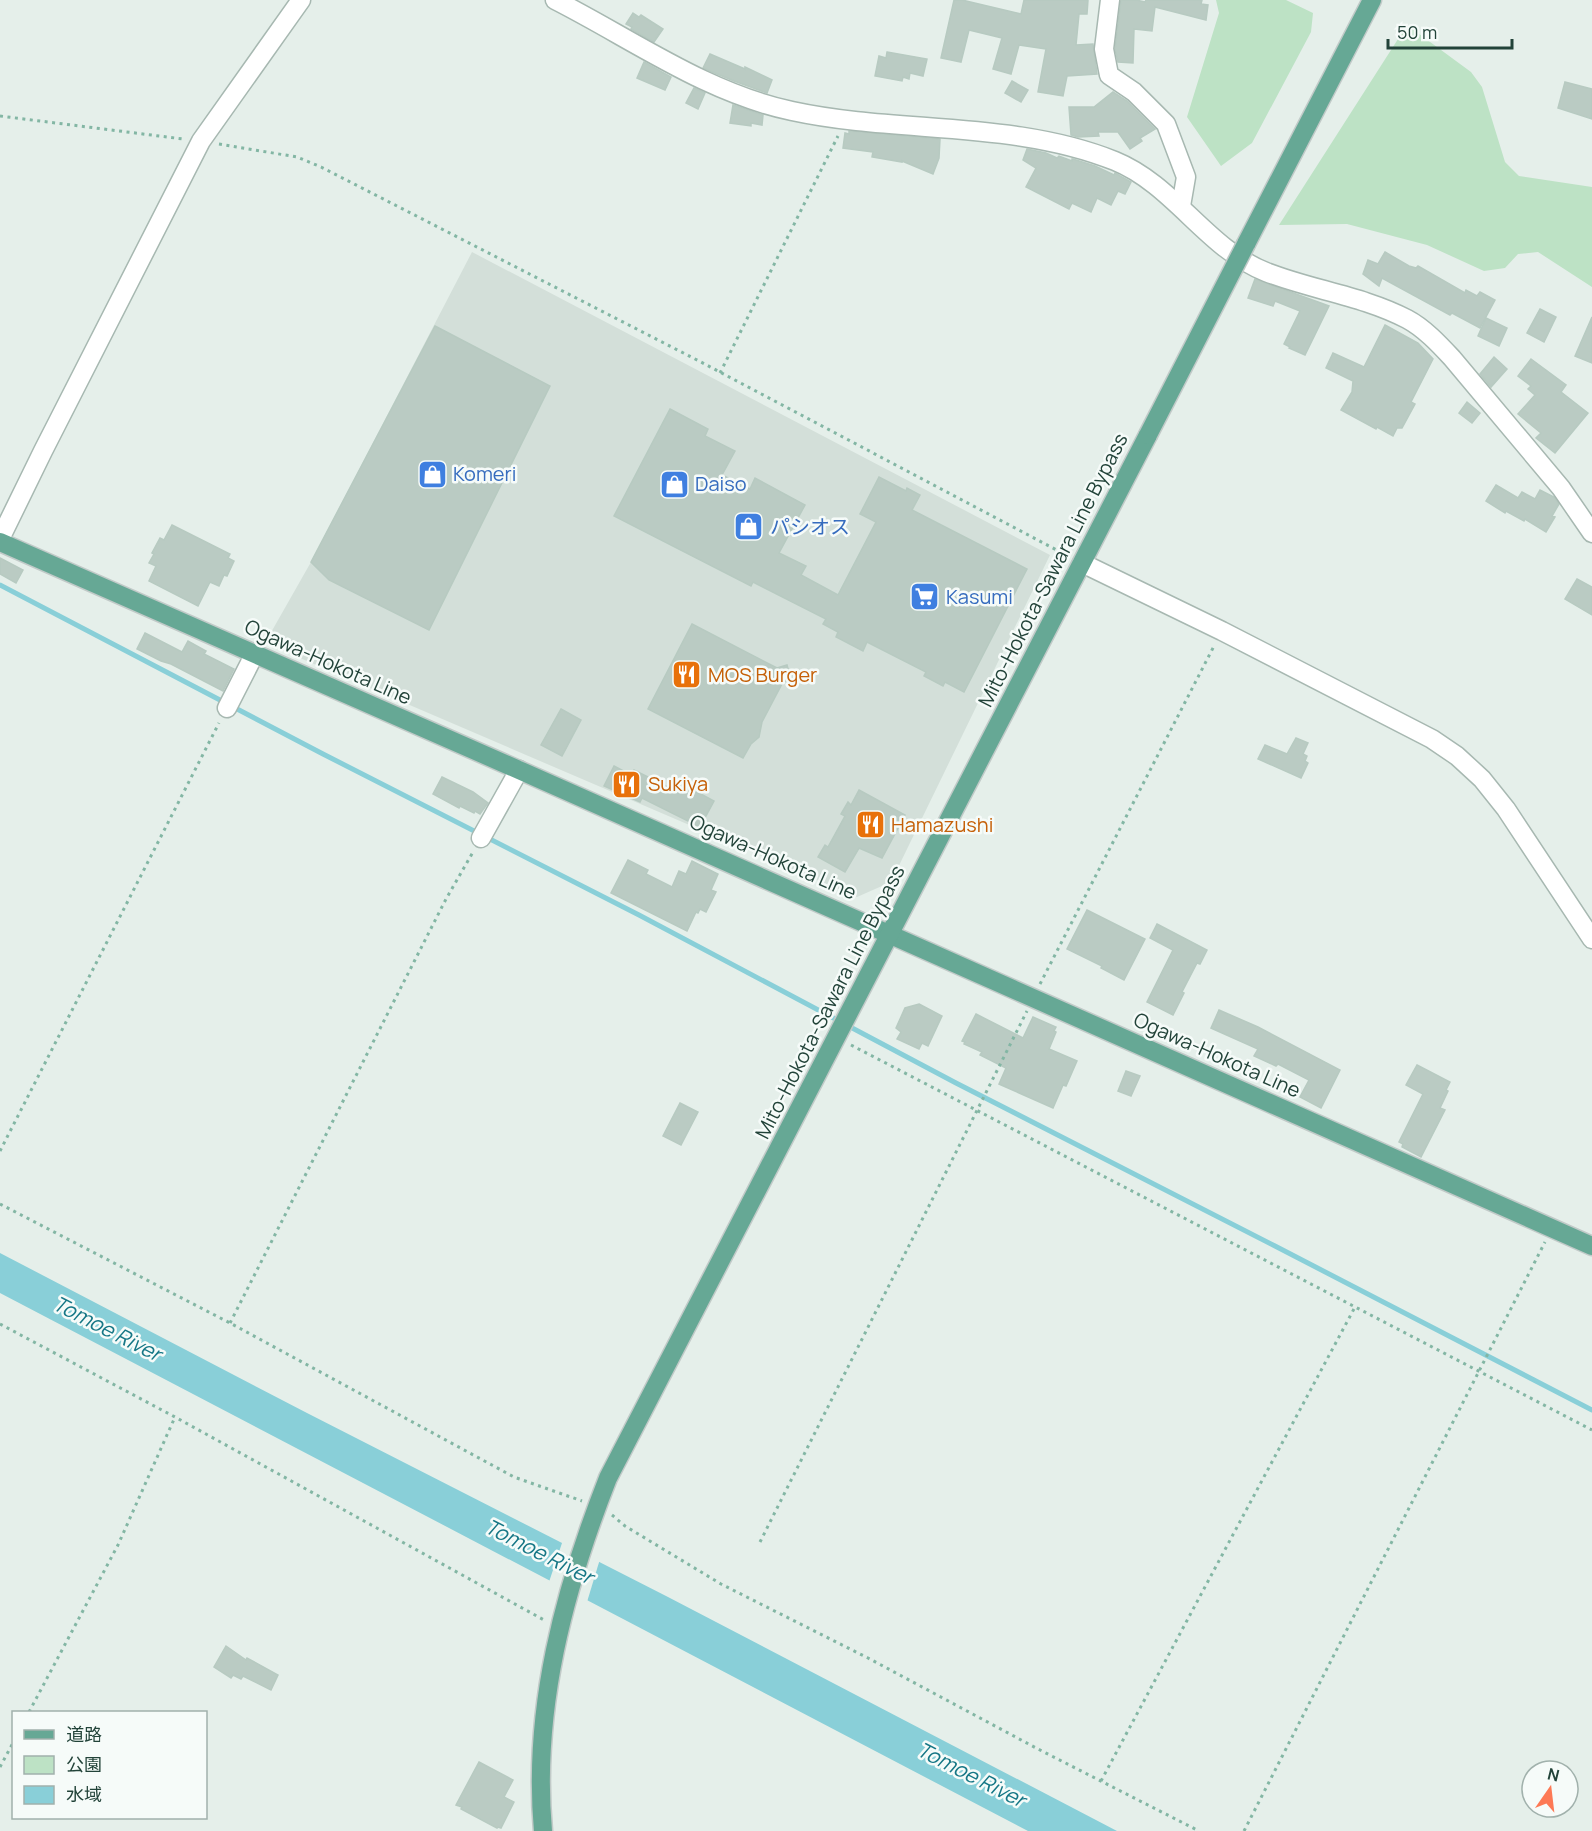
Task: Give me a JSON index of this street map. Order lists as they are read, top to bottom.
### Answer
{
  "streets": {
    "main road": ["Mito-Hokota-Sawara Line Bypass", "Ogawa-Hokota Line"]
  },
  "crossings": [
    ["Mito-Hokota-Sawara Line Bypass", "Ogawa-Hokota Line"]
  ],
  "water": ["Tomoe River"],
  "places": {
    "shop": ["Komeri", "Daiso", "パシオス"],
    "supermarket": ["Kasumi"],
    "restaurant": ["MOS Burger", "Sukiya", "Hamazushi"]
  },
  "legend": ["道路", "公園", "水域"],
  "scale_bar": "50 m",
  "north": "top"
}
